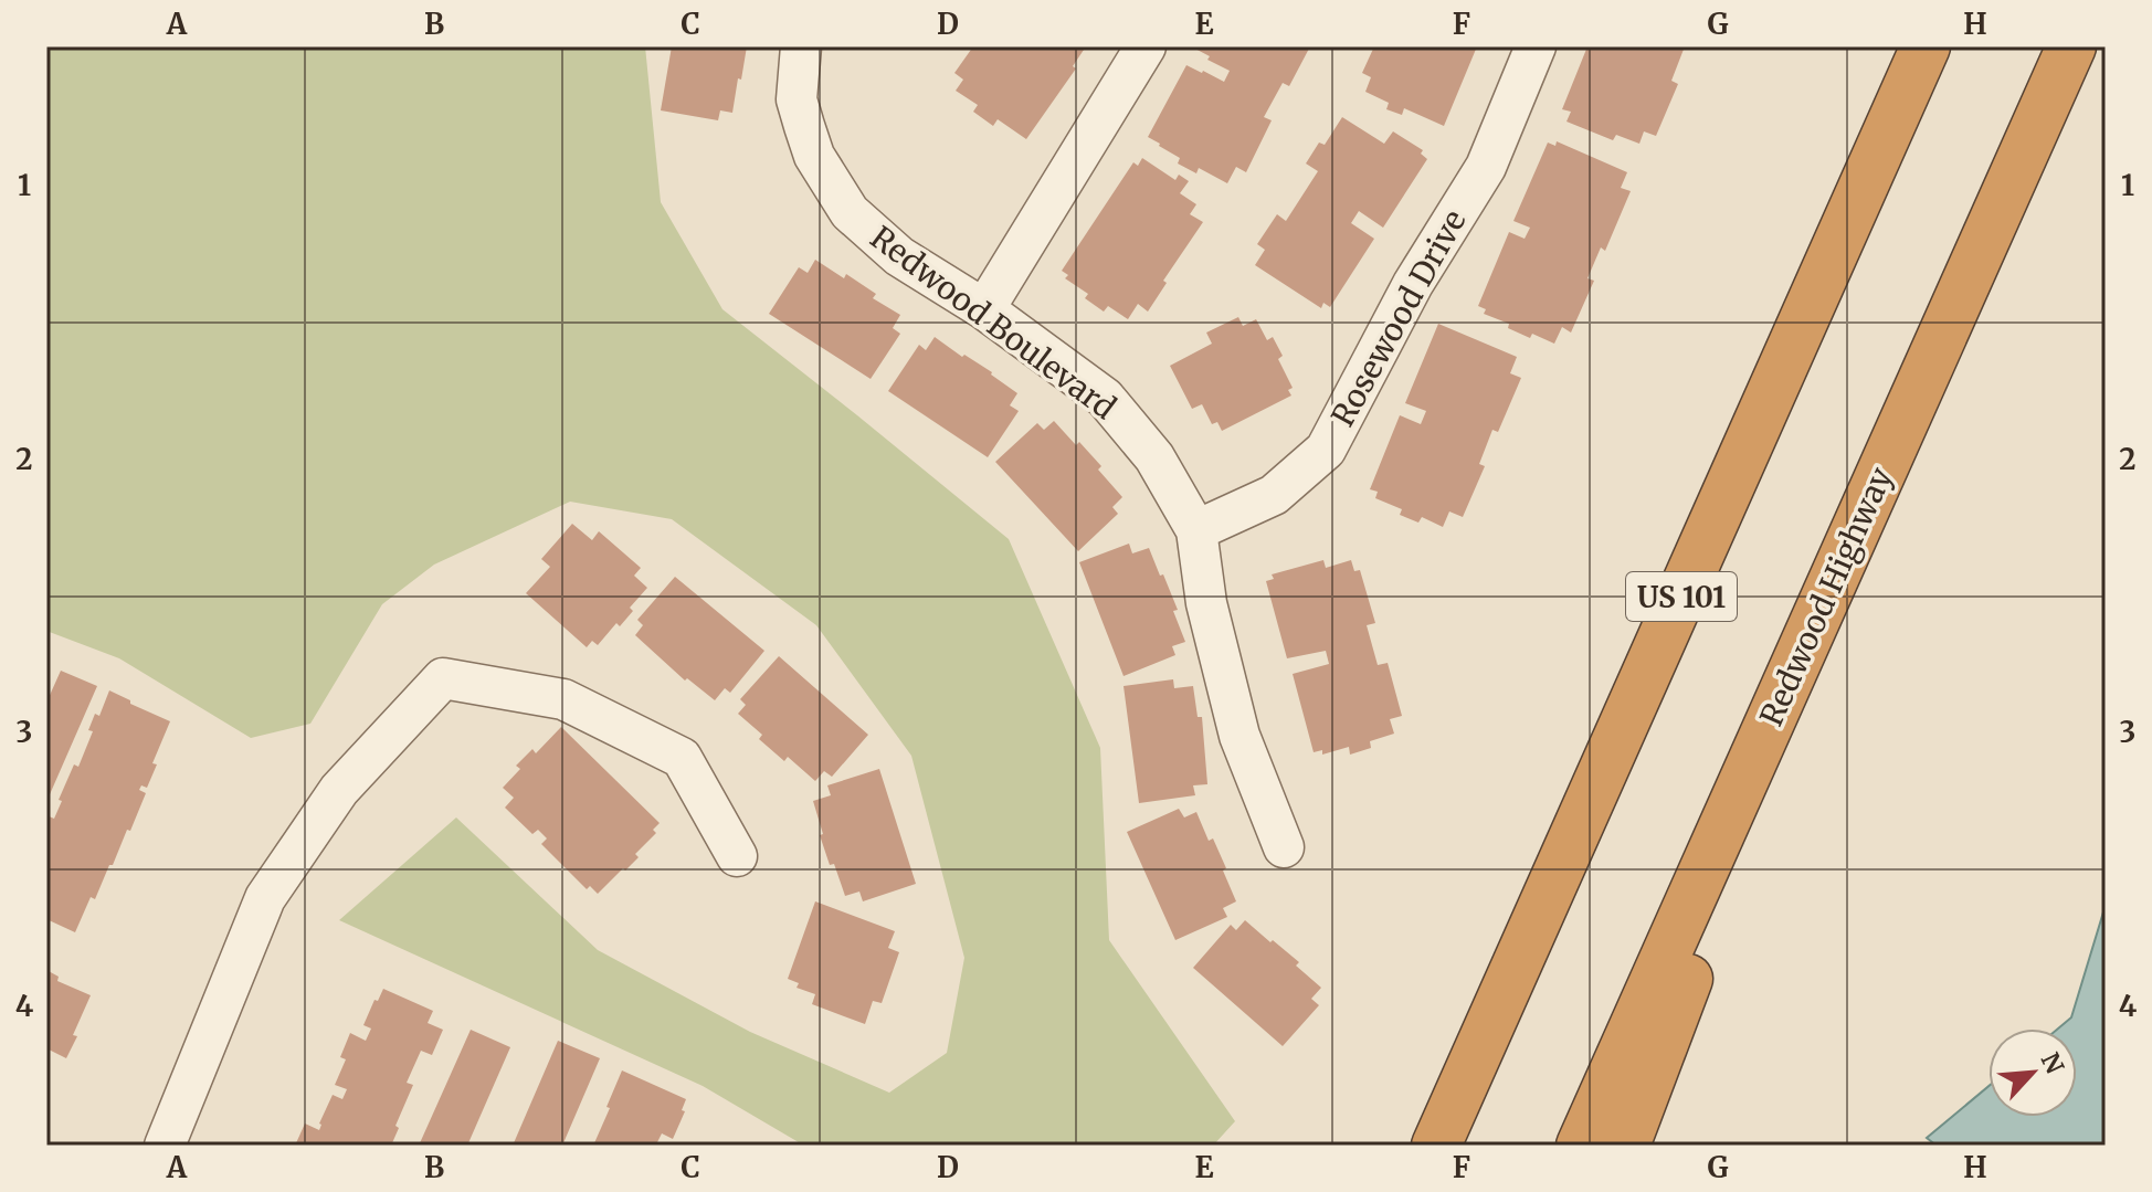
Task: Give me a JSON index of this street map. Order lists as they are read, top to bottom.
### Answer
{
  "streets": {
    "highway": ["US 101", "Redwood Highway"],
    "street": ["Rosewood Drive", "Redwood Boulevard"]
  },
  "crossings": [
    ["Rosewood Drive", "Redwood Boulevard"]
  ],
  "north": "top right",
  "grid": {
    "columns": [
      "A",
      "B",
      "C",
      "D",
      "E",
      "F",
      "G",
      "H"
    ],
    "rows": [
      "1",
      "2",
      "3",
      "4"
    ]
  }
}
